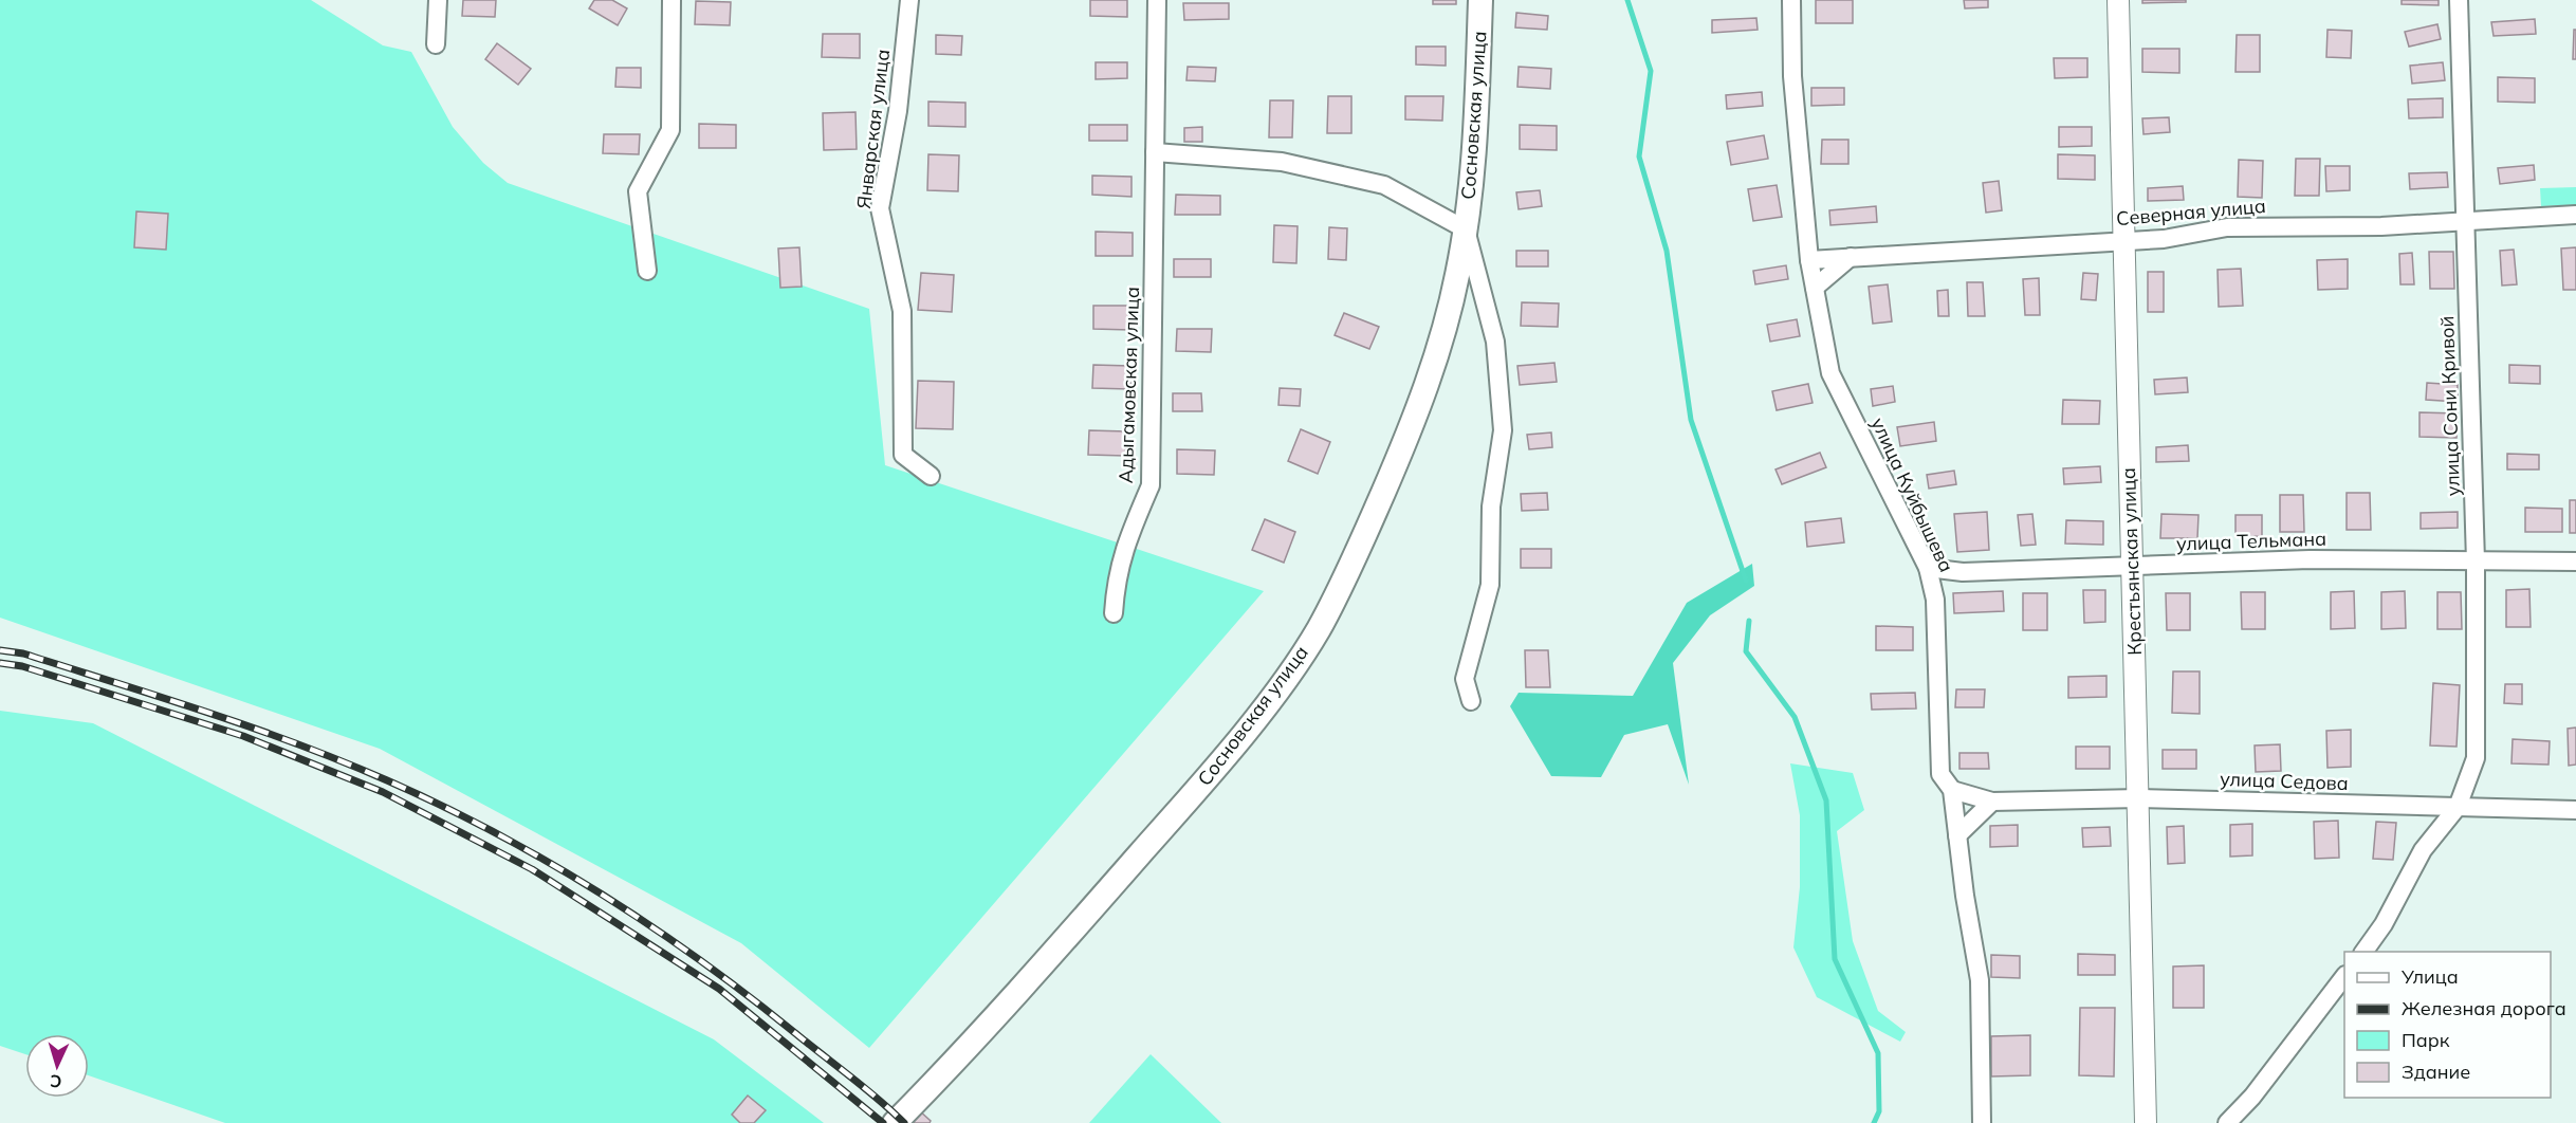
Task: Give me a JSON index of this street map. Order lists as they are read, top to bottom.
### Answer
{
  "streets": {
    "main road": ["Сосновская улица"],
    "street": [
      "Январская улица",
      "Северная улица",
      "Адыгамовская улица",
      "улица Сони Кривой",
      "улица Куйбышева",
      "улица Тельмана",
      "Крестьянская улица",
      "улица Седова"
    ]
  },
  "crossings": [
    ["Северная улица", "улица Сони Кривой"],
    ["Северная улица", "улица Куйбышева"],
    ["Северная улица", "Крестьянская улица"],
    ["улица Сони Кривой", "улица Тельмана"],
    ["улица Сони Кривой", "улица Седова"],
    ["улица Куйбышева", "улица Тельмана"],
    ["улица Куйбышева", "улица Седова"],
    ["улица Тельмана", "Крестьянская улица"],
    ["Крестьянская улица", "улица Седова"]
  ],
  "legend": [
    "Улица",
    "Железная дорога",
    "Парк",
    "Здание"
  ],
  "north": "bottom"
}
